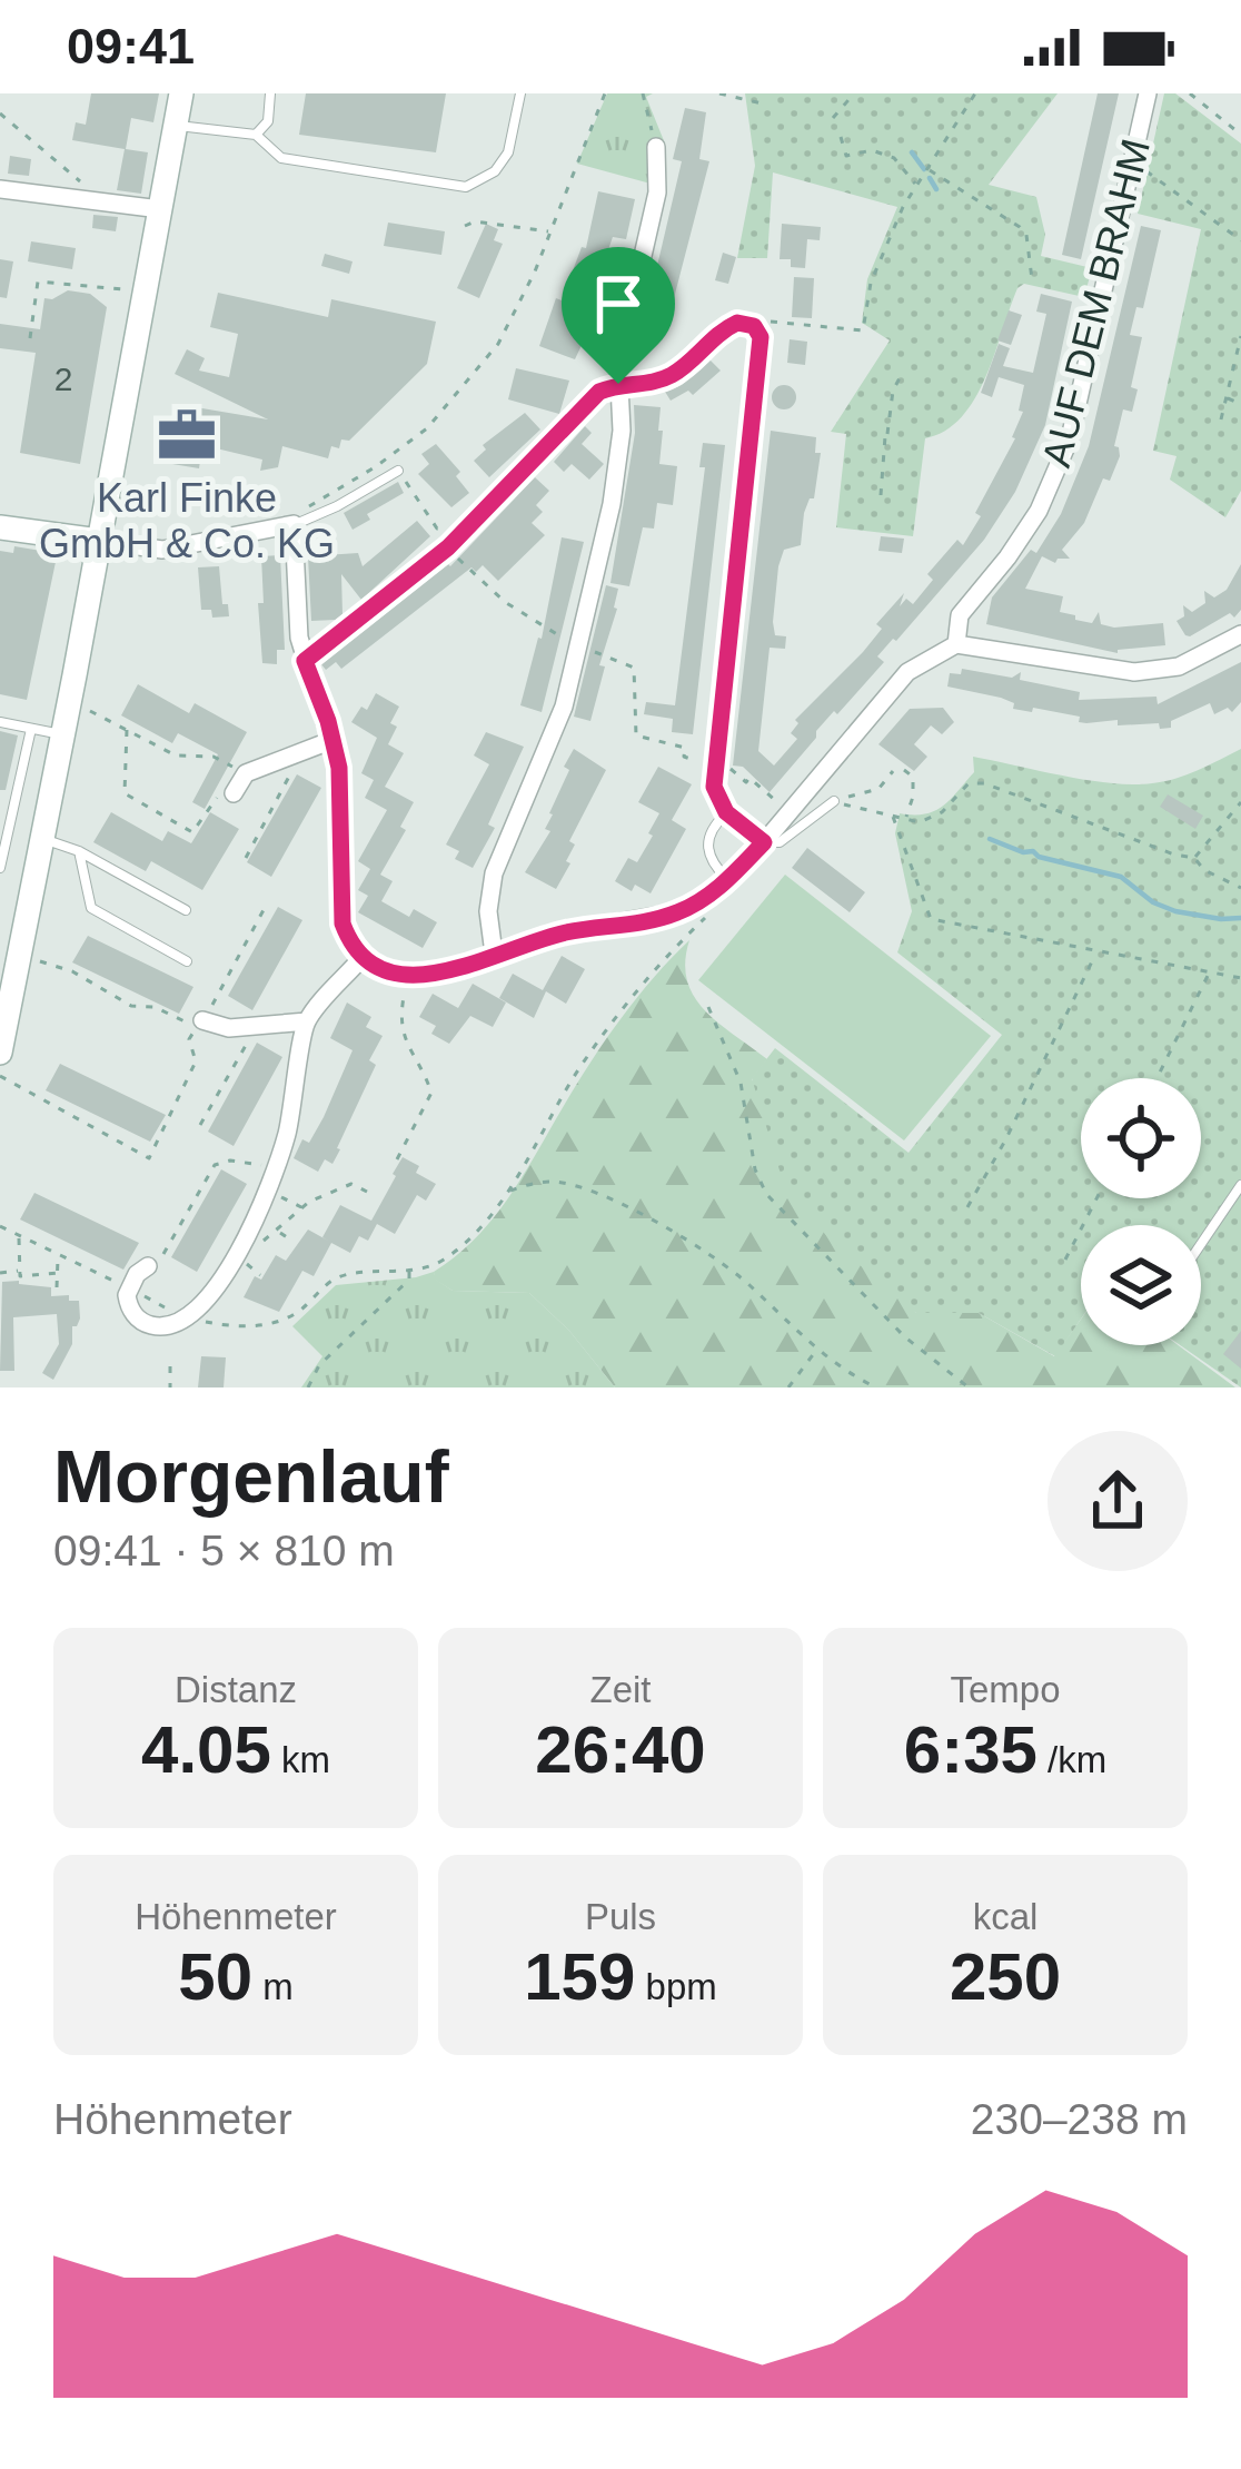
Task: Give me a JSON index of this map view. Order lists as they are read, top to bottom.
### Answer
{
  "streets": {
    "street": ["AUF DEM BRAHM"]
  },
  "places": {
    "office": ["Karl Finke GmbH & Co. KG"]
  },
  "house_numbers": ["2"],
  "page": {
    "status": "09:41",
    "heading": ["Morgenlauf", "09:41 · 5 × 810 m"],
    "stats": [
      ["Distanz", "4.05 km"],
      ["Zeit", "26:40"],
      ["Tempo", "6:35 /km"],
      ["Höhenmeter", "50 m"],
      ["Puls", "159 bpm"],
      ["kcal", "250"]
    ],
    "chart": ["Höhenmeter", "230–238 m"]
  }
}
